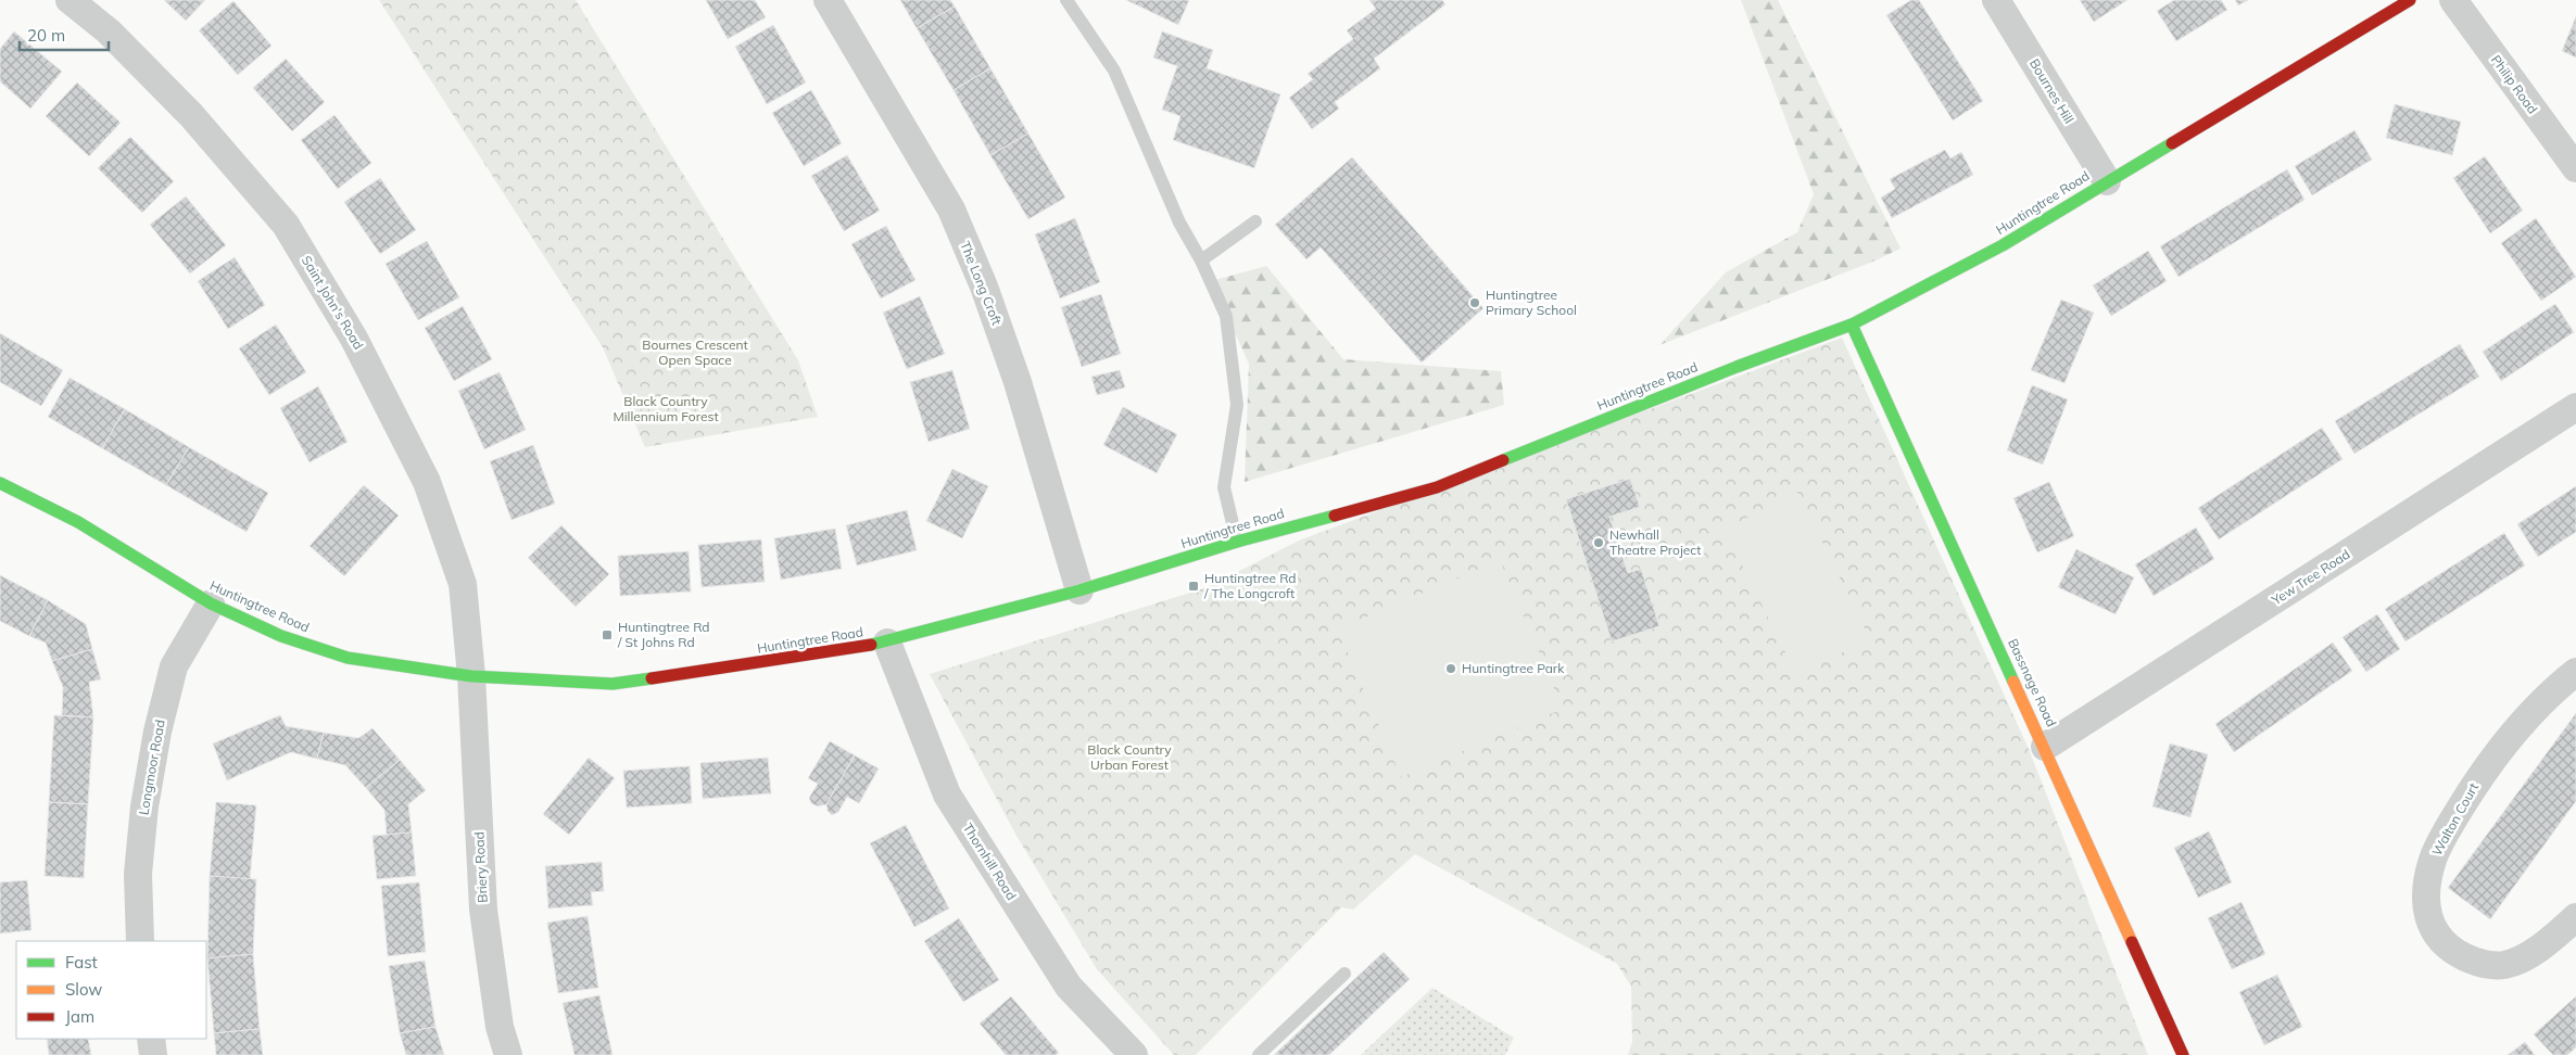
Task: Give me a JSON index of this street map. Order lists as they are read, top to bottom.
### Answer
{
  "streets": {
    "street": [
      "Philip Road",
      "Bournes Hill",
      "Huntingtree Road",
      "The Long Croft",
      "Saint John's Road",
      "Yew Tree Road",
      "Bassnage Road",
      "Longmoor Road",
      "Walton Court",
      "Thornhill Road",
      "Briery Road"
    ]
  },
  "crossings": [
    ["Bournes Hill", "Huntingtree Road"],
    ["Huntingtree Road", "The Long Croft"],
    ["Huntingtree Road", "Saint John's Road"],
    ["Huntingtree Road", "Bassnage Road"],
    ["Huntingtree Road", "Longmoor Road"],
    ["Huntingtree Road", "Thornhill Road"],
    ["Huntingtree Road", "Briery Road"],
    ["Saint John's Road", "Briery Road"],
    ["Yew Tree Road", "Bassnage Road"]
  ],
  "parks": ["Bournes Crescent Open Space", "Black Country Millennium Forest", "Black Country Urban Forest"],
  "places": {
    "other": ["Huntingtree Primary School", "Newhall Theatre Project", "Huntingtree Park"],
    "transit": ["Huntingtree Rd / The Longcroft", "Huntingtree Rd / St Johns Rd"]
  },
  "legend": ["Fast", "Slow", "Jam"],
  "scale_bar": "20 m"
}
